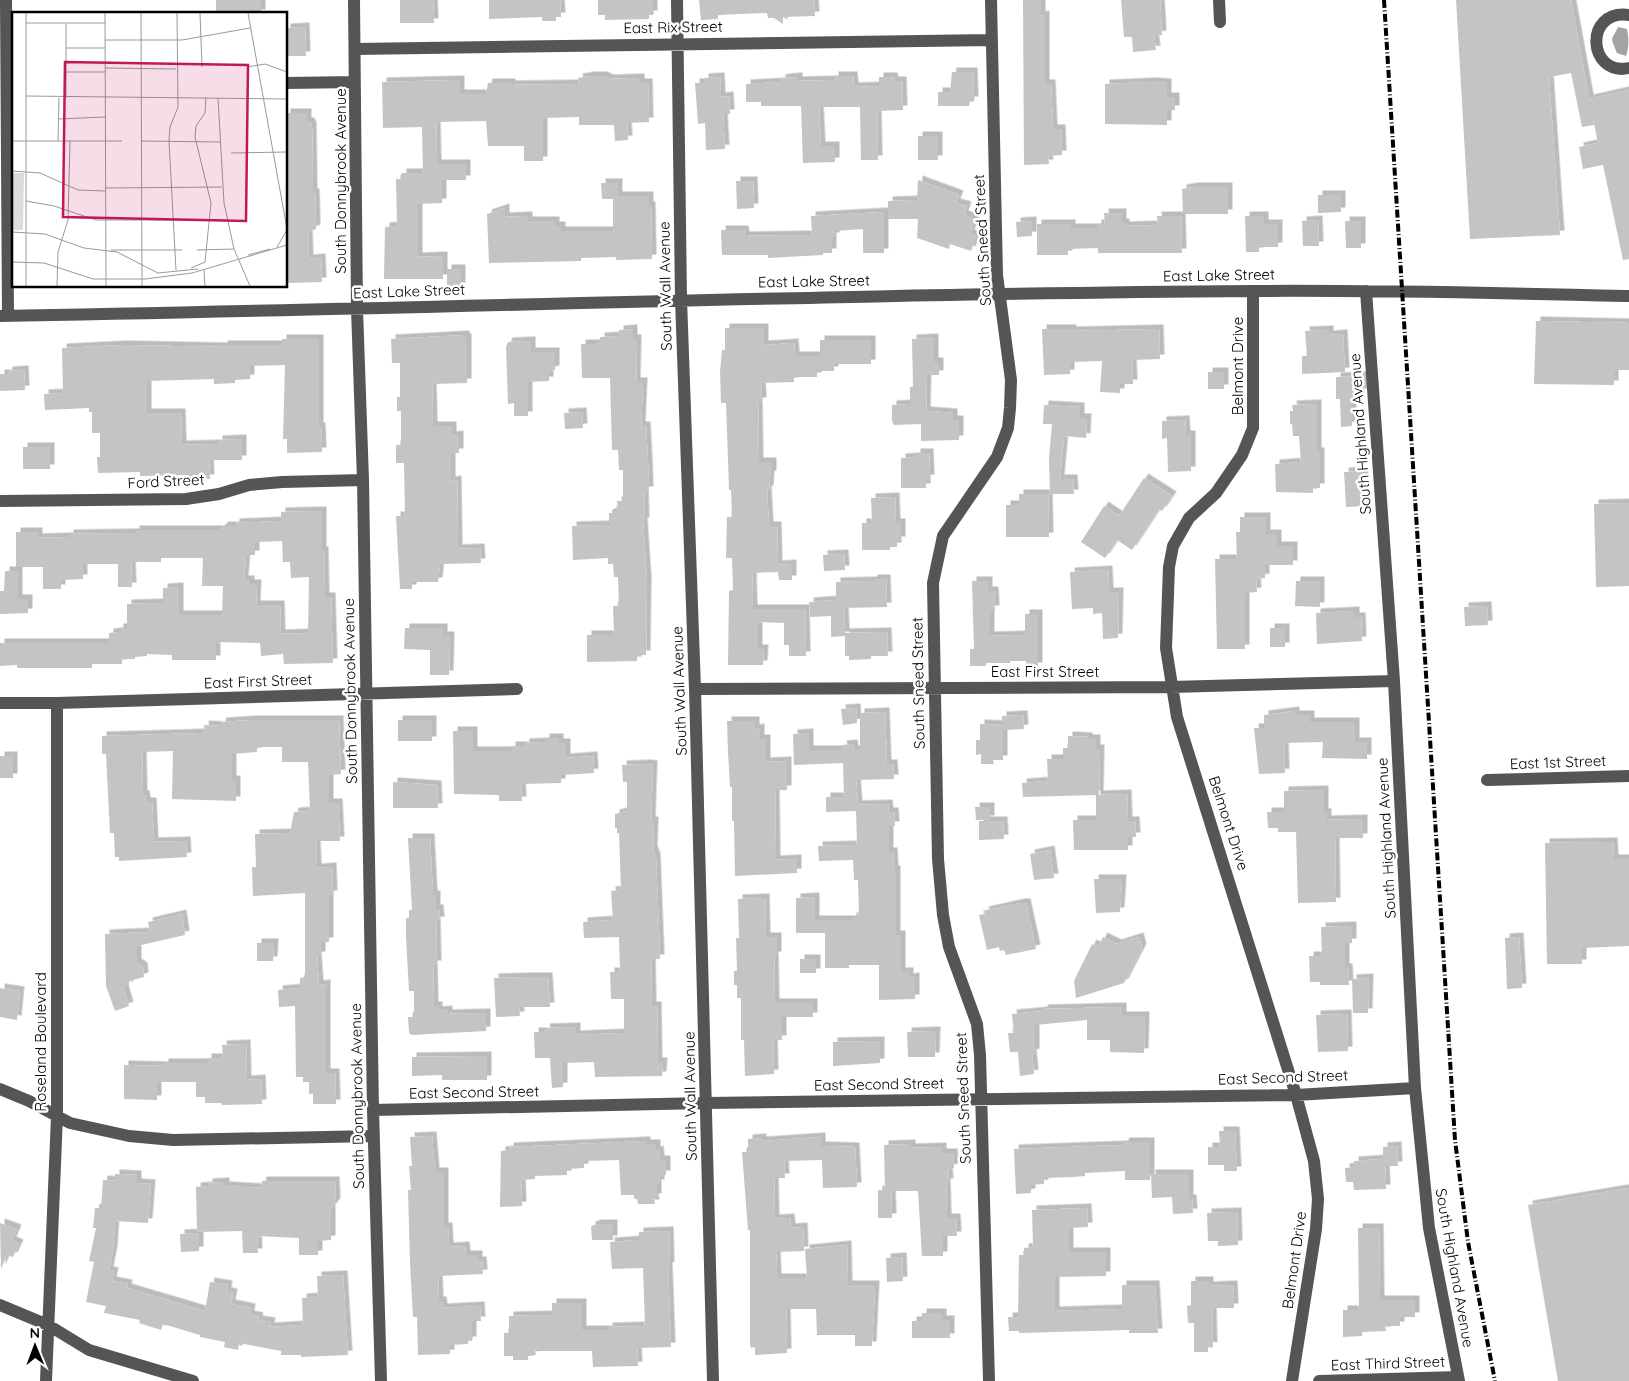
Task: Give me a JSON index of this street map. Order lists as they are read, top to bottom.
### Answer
{
  "streets": {
    "street": [
      "East Rix Street",
      "South Donnybrook Avenue",
      "South Sneed Street",
      "East Lake Street",
      "South Wall Avenue",
      "Belmont Drive",
      "South Highland Avenue",
      "Ford Street",
      "East First Street",
      "East 1st Street",
      "Roseland Boulevard",
      "East Second Street",
      "East Third Street"
    ]
  },
  "crossings": [
    ["East Rix Street", "South Donnybrook Avenue"],
    ["East Rix Street", "South Sneed Street"],
    ["East Rix Street", "South Wall Avenue"],
    ["South Donnybrook Avenue", "East Lake Street"],
    ["South Donnybrook Avenue", "Ford Street"],
    ["South Donnybrook Avenue", "East First Street"],
    ["South Donnybrook Avenue", "East Second Street"],
    ["South Sneed Street", "East Lake Street"],
    ["South Sneed Street", "East First Street"],
    ["South Sneed Street", "East Second Street"],
    ["East Lake Street", "South Wall Avenue"],
    ["East Lake Street", "Belmont Drive"],
    ["East Lake Street", "South Highland Avenue"],
    ["South Wall Avenue", "East First Street"],
    ["South Wall Avenue", "East Second Street"],
    ["Belmont Drive", "East First Street"],
    ["Belmont Drive", "East Second Street"],
    ["South Highland Avenue", "East First Street"],
    ["South Highland Avenue", "East Second Street"],
    ["South Highland Avenue", "East Third Street"],
    ["East First Street", "Roseland Boulevard"]
  ],
  "north": "top"
}
